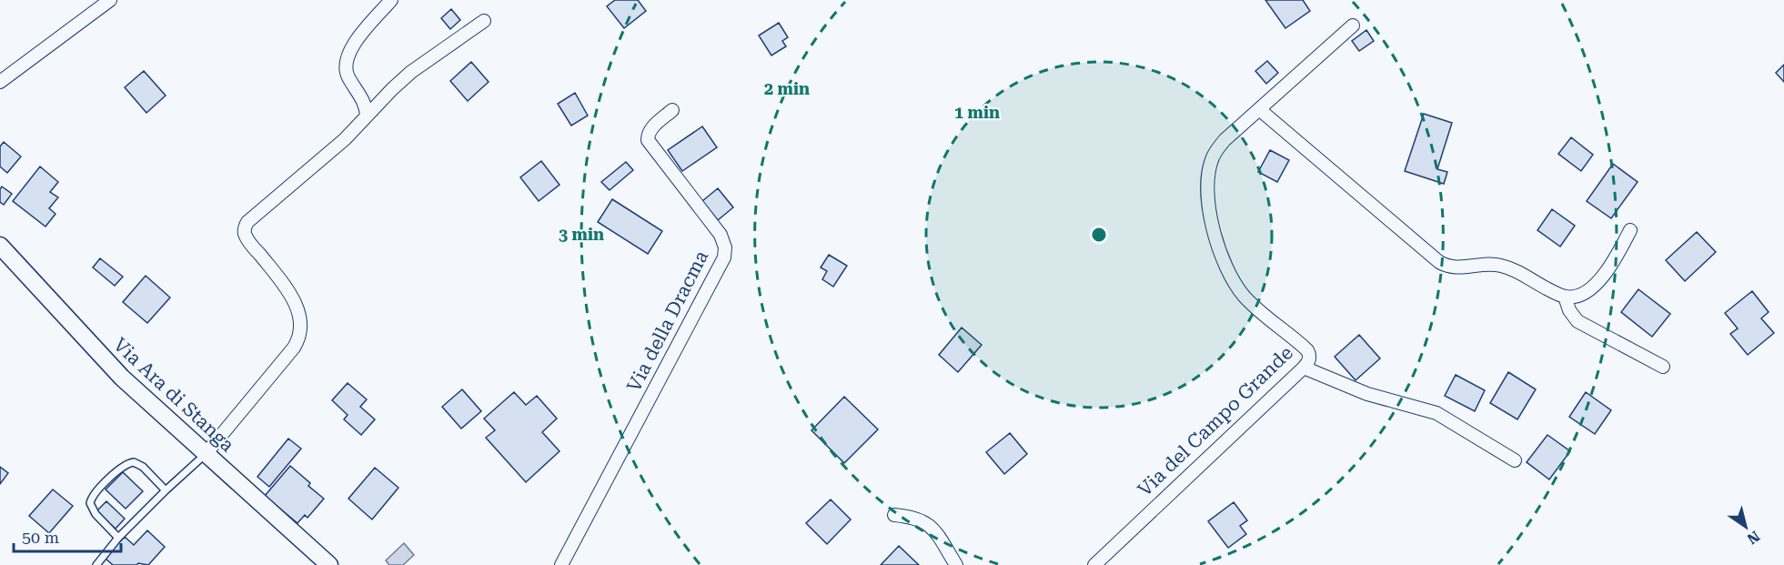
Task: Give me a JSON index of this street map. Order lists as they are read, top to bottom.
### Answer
{
  "streets": {
    "street": ["Via della Dracma", "Via Ara di Stanga", "Via del Campo Grande"]
  },
  "scale_bar": "50 m",
  "north": "bottom right",
  "rings": ["2 min", "1 min", "3 min"]
}
